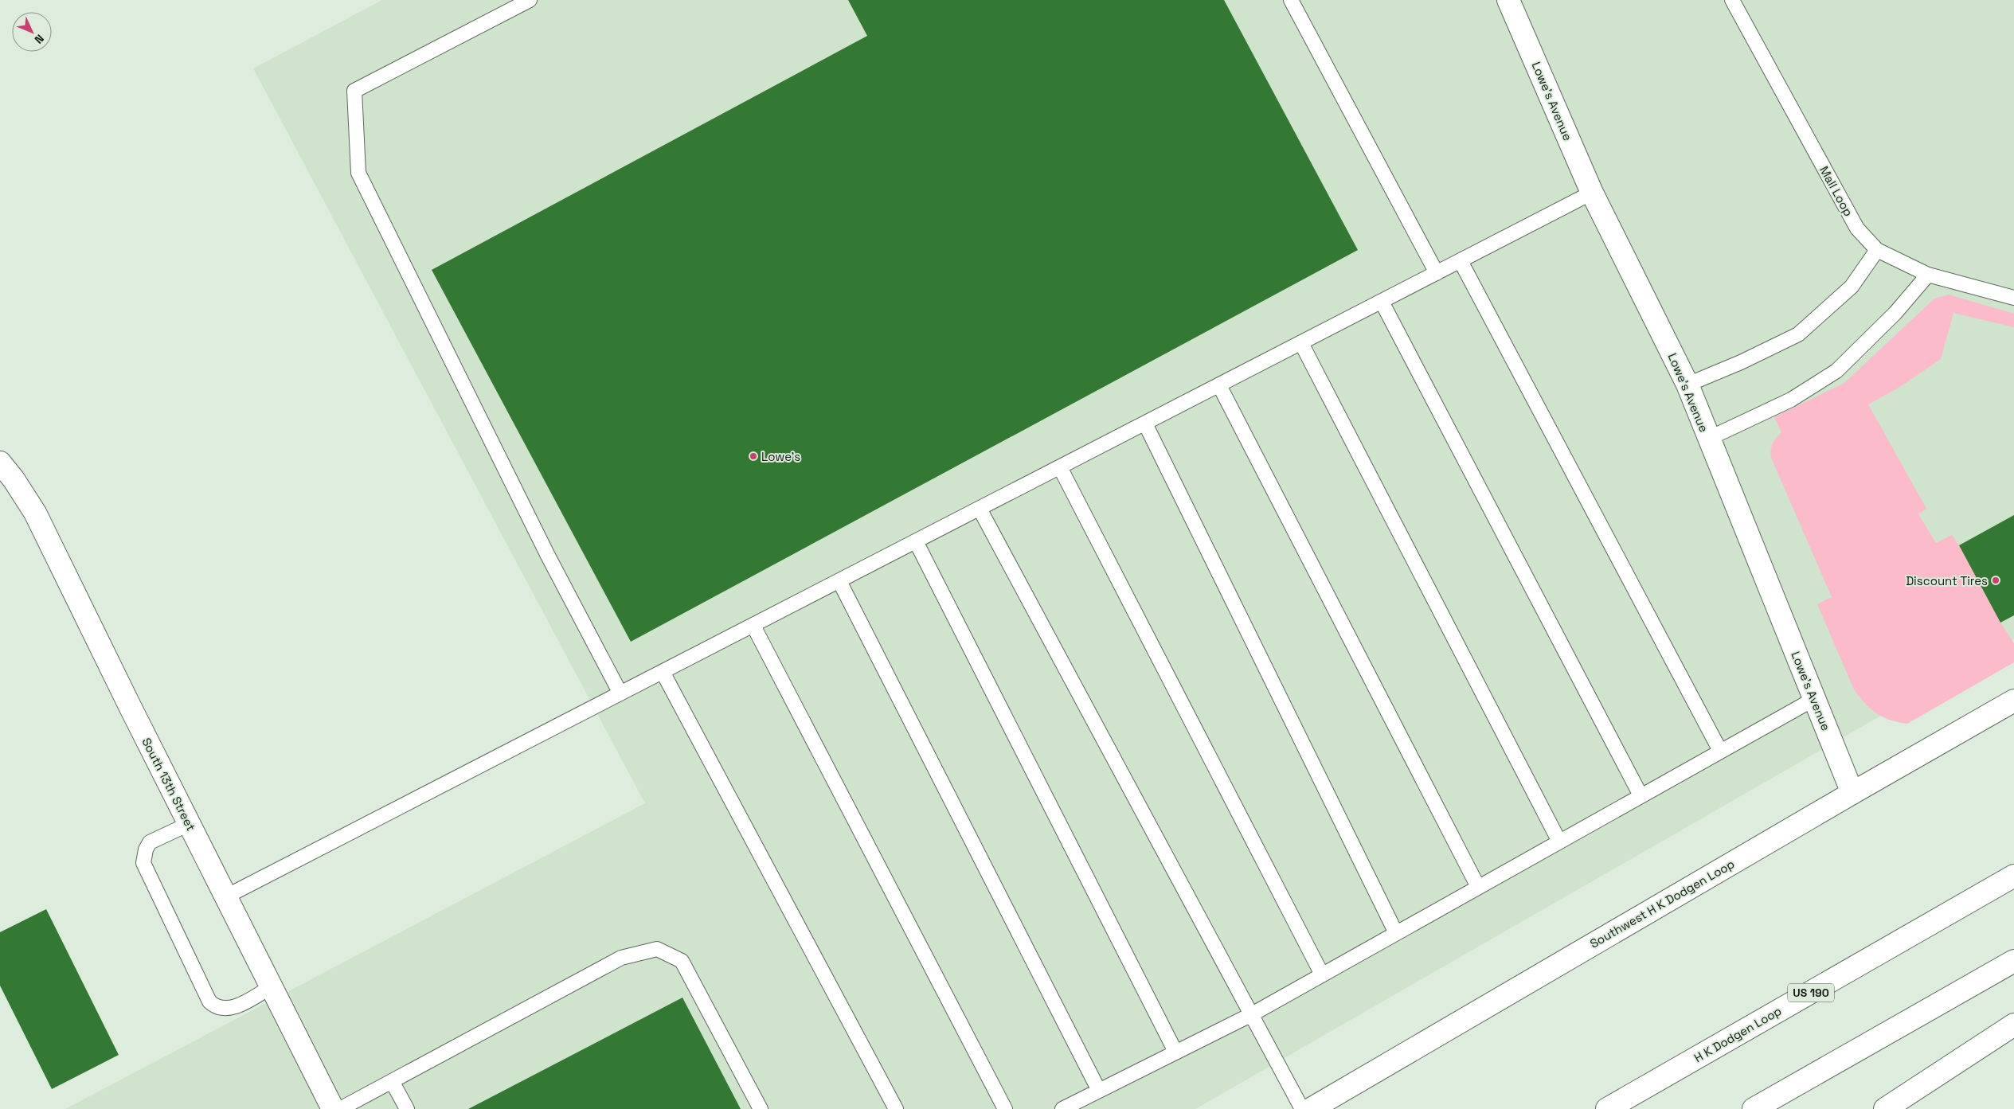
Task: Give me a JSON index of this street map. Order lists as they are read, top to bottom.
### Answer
{
  "streets": {
    "main road": [
      "Lowe's Avenue",
      "South 13th Street",
      "Southwest H K Dodgen Loop",
      "US 190",
      "H K Dodgen Loop"
    ],
    "lane": ["Mall Loop"]
  },
  "crossings": [
    ["Lowe's Avenue", "Southwest H K Dodgen Loop"]
  ],
  "places": ["Lowe's", "Discount Tires"],
  "north": "bottom right"
}
